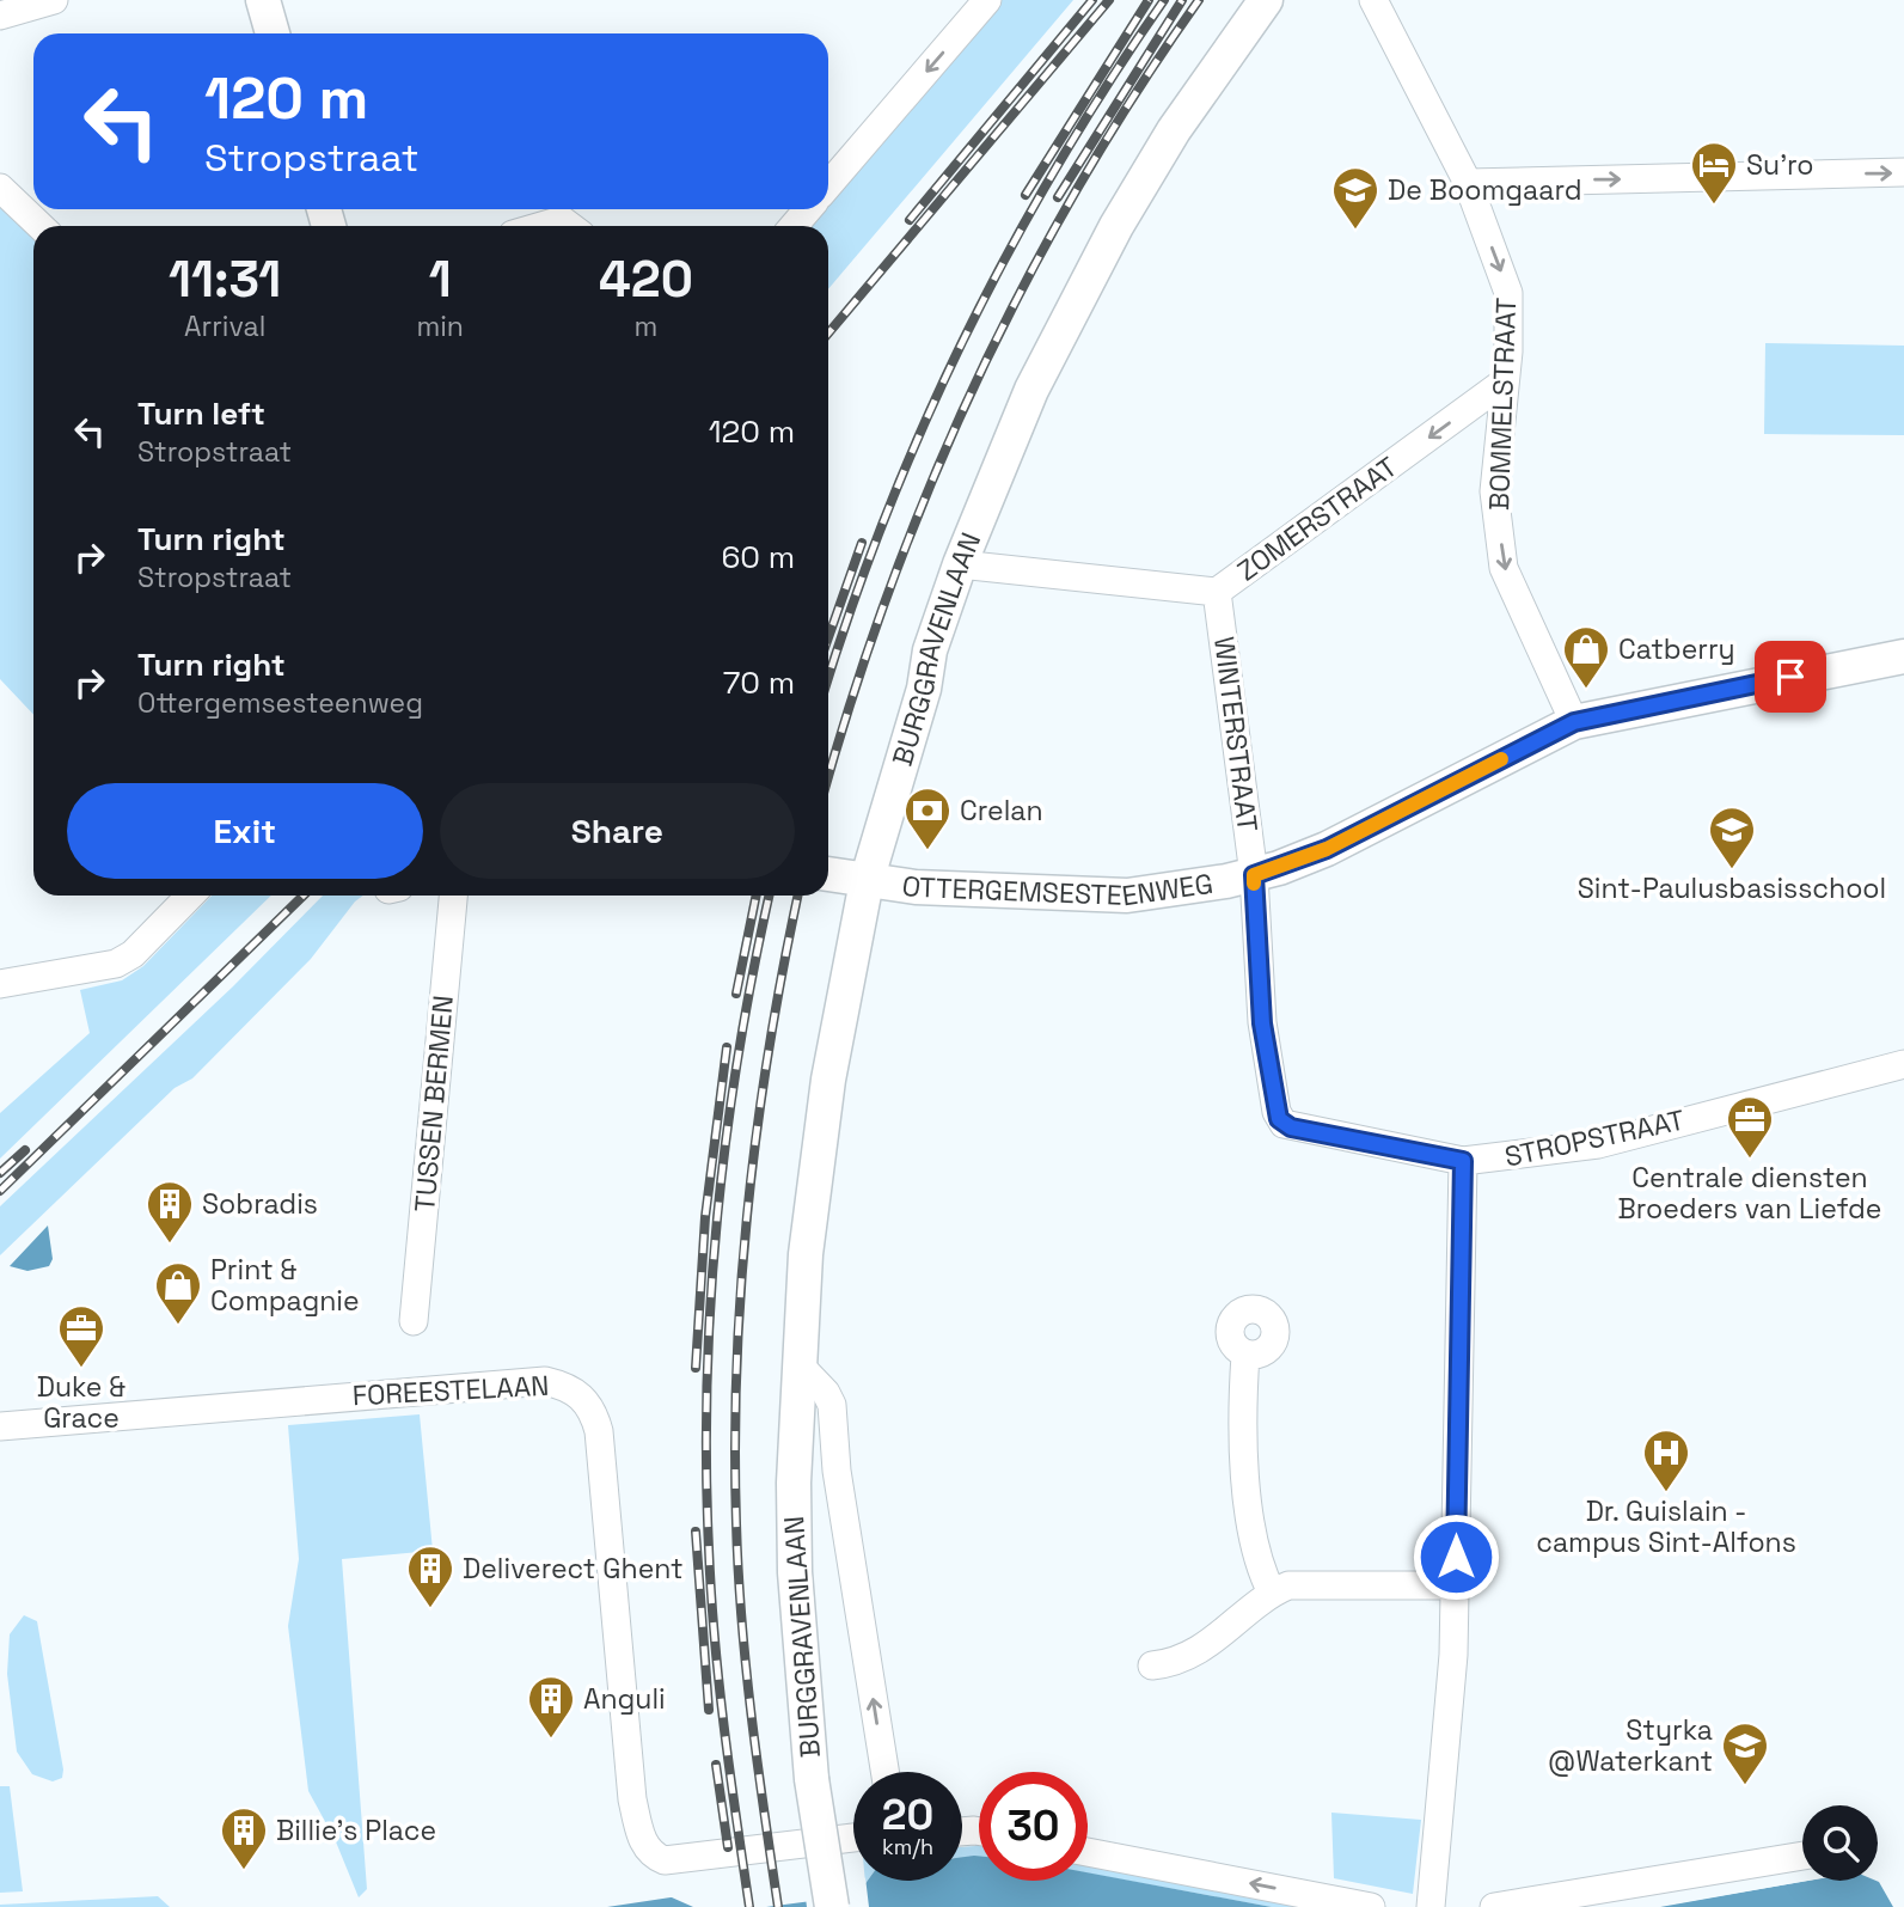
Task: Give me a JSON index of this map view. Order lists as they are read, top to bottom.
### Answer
{
  "streets": {
    "street": [
      "BOMMELSTRAAT",
      "ZOMERSTRAAT",
      "BURGGRAVENLAAN",
      "WINTERSTRAAT",
      "OTTERGEMSESTEENWEG",
      "TUSSEN BERMEN",
      "STROPSTRAAT",
      "FOREESTELAAN"
    ]
  },
  "crossings": [
    ["BOMMELSTRAAT", "ZOMERSTRAAT"],
    ["BOMMELSTRAAT", "OTTERGEMSESTEENWEG"],
    ["ZOMERSTRAAT", "BURGGRAVENLAAN"],
    ["ZOMERSTRAAT", "WINTERSTRAAT"],
    ["BURGGRAVENLAAN", "OTTERGEMSESTEENWEG"],
    ["WINTERSTRAAT", "OTTERGEMSESTEENWEG"],
    ["WINTERSTRAAT", "STROPSTRAAT"],
    ["OTTERGEMSESTEENWEG", "STROPSTRAAT"]
  ],
  "one_way": ["BOMMELSTRAAT", "ZOMERSTRAAT"],
  "places": {
    "hotel": ["Su'ro"],
    "school or university": ["De Boomgaard", "Sint-Paulusbasisschool", "Styrka @Waterkant"],
    "shop": ["Catberry", "Print & Compagnie"],
    "bank": ["Crelan"],
    "office": ["Centrale diensten Broeders van Liefde", "Duke & Grace"],
    "building": [
      "Sobradis",
      "Deliverect Ghent",
      "Anguli",
      "Billie's Place"
    ],
    "hospital": ["Dr. Guislain - campus Sint-Alfons"]
  },
  "page": {
    "turn": ["120 m", "Stropstraat"],
    "eta": [
      "11:31",
      "Arrival",
      "1",
      "min",
      "420",
      "m"
    ],
    "list": [
      {
        "name": "Turn left",
        "note": "Stropstraat",
        "value": "120 m"
      },
      {
        "name": "Turn right",
        "note": "Stropstraat",
        "value": "60 m"
      },
      {
        "name": "Turn right",
        "note": "Ottergemsesteenweg",
        "value": "70 m"
      }
    ],
    "buttons": ["Exit", "Share"],
    "speed": "20 km/h",
    "limit": "30"
  }
}
